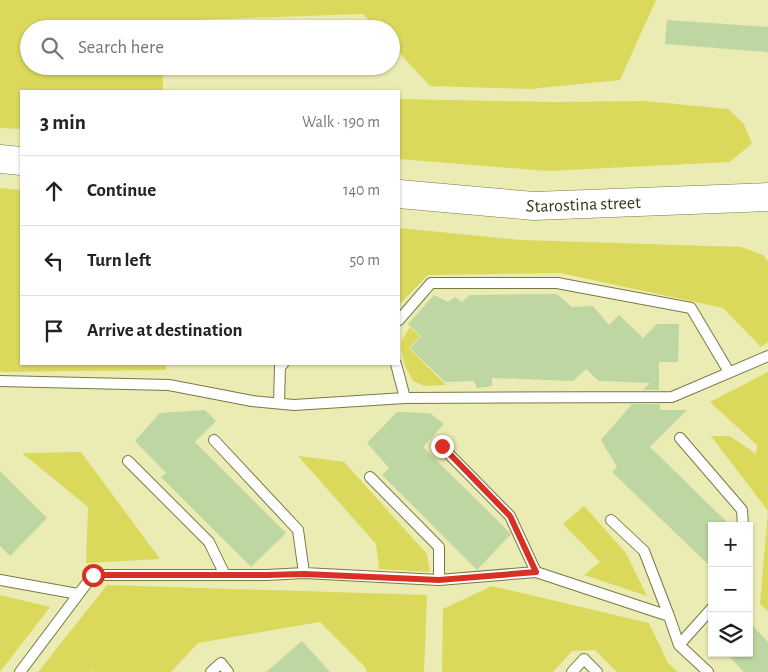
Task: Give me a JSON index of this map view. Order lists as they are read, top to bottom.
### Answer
{
  "streets": {
    "main road": ["Starostina street"]
  },
  "page": {
    "search": "Search here",
    "heading": ["3 min", "Walk · 190 m"],
    "list": [
      ["Continue", "140 m"],
      ["Turn left", "50 m"],
      "Arrive at destination"
    ],
    "map_buttons": ["+", "−"]
  }
}
